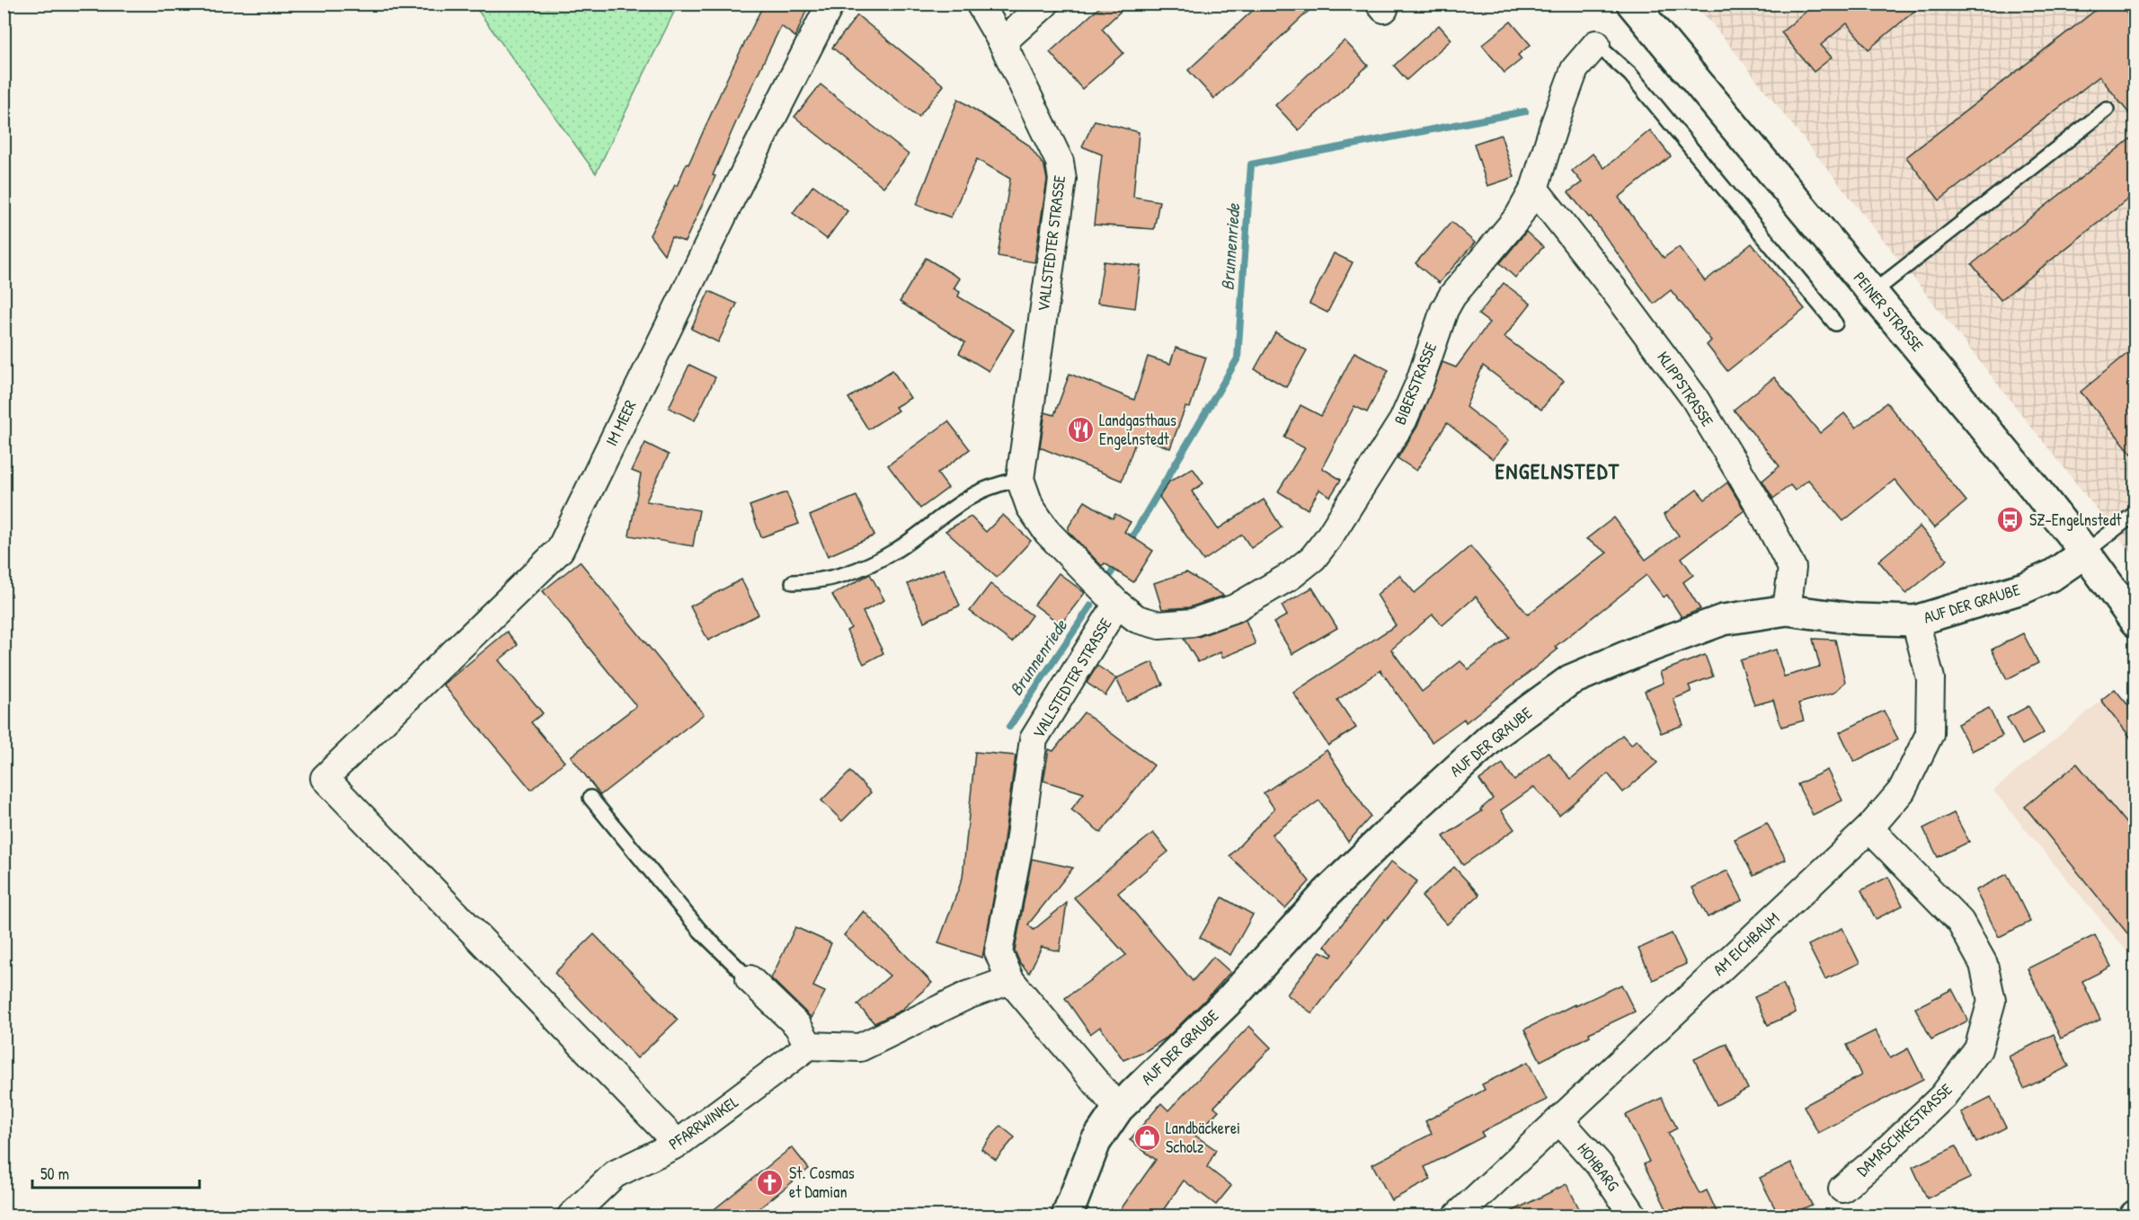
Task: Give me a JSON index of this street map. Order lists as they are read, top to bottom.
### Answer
{
  "streets": {
    "street": [
      "VALLSTEDTER STRASSE",
      "PEINER STRASSE",
      "BIBERSTRASSE",
      "KLIPPSTRASSE",
      "IM MEER",
      "AUF DER GRAUBE",
      "AM EICHBAUM",
      "PFARRWINKEL",
      "DAMASCHKESTRASSE",
      "HOHBARG"
    ]
  },
  "crossings": [
    ["VALLSTEDTER STRASSE", "BIBERSTRASSE"],
    ["VALLSTEDTER STRASSE", "AUF DER GRAUBE"],
    ["PEINER STRASSE", "AUF DER GRAUBE"],
    ["BIBERSTRASSE", "KLIPPSTRASSE"],
    ["KLIPPSTRASSE", "AUF DER GRAUBE"],
    ["IM MEER", "PFARRWINKEL"],
    ["AUF DER GRAUBE", "AM EICHBAUM"],
    ["AM EICHBAUM", "DAMASCHKESTRASSE"],
    ["AM EICHBAUM", "HOHBARG"]
  ],
  "districts": ["ENGELNSTEDT"],
  "water": ["Brunnenriede"],
  "places": {
    "restaurant": ["Landgasthaus Engelnstedt"],
    "bus stop": ["SZ-Engelnstedt"],
    "shop": ["Landbäckerei Scholz"],
    "church": ["St. Cosmas et Damian"]
  },
  "scale_bar": "50 m"
}
